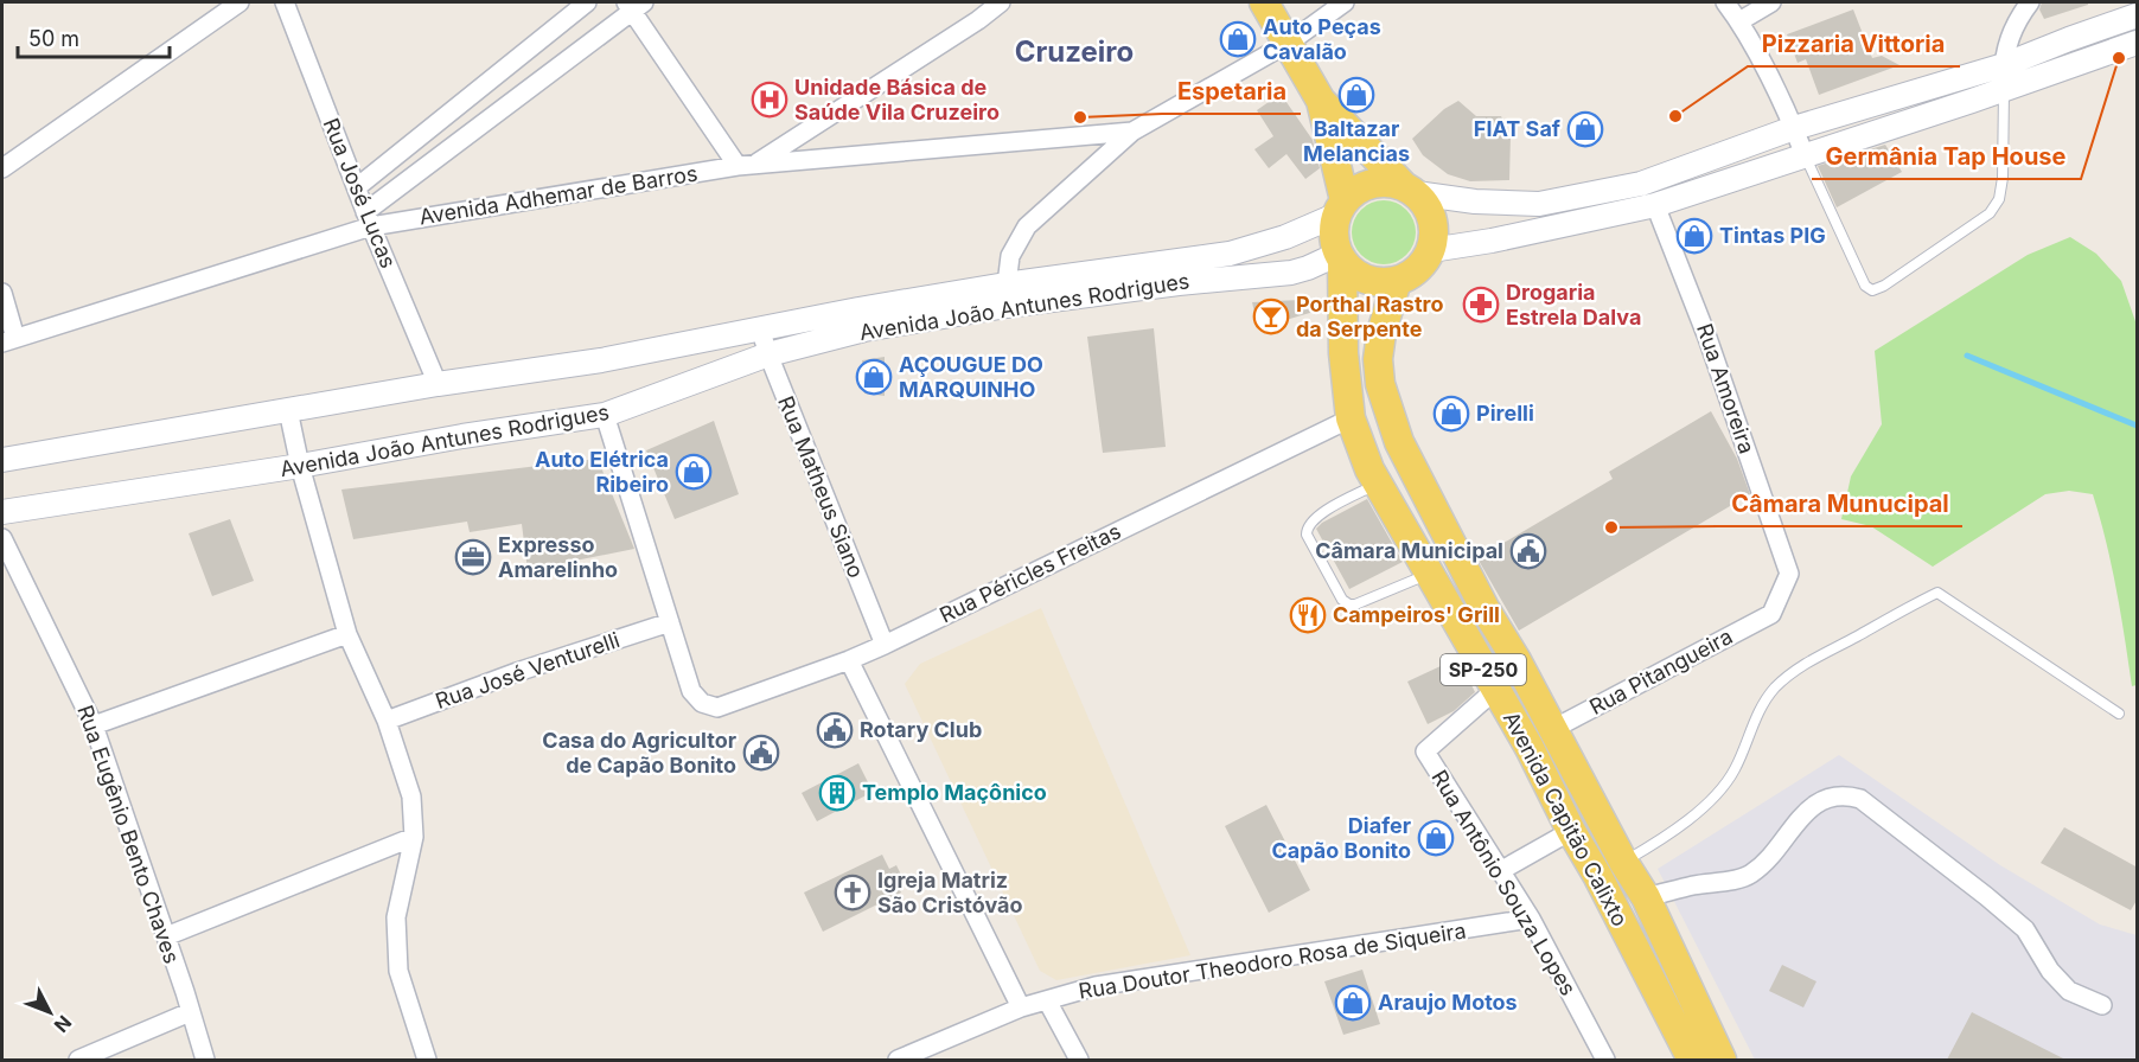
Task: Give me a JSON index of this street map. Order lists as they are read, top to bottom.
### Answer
{
  "streets": {
    "main road": ["SP-250", "Avenida Capitão Calixto"],
    "street": [
      "Rua José Lucas",
      "Avenida Adhemar de Barros",
      "Avenida João Antunes Rodrigues",
      "Rua Amoreira",
      "Rua Matheus Siano",
      "Rua Péricles Freitas",
      "Rua José Venturelli",
      "Rua Pitangueira",
      "Rua Eugênio Bento Chaves",
      "Rua Antônio Souza Lopes",
      "Rua Doutor Theodoro Rosa de Siqueira"
    ]
  },
  "crossings": [
    ["Rua José Lucas", "Avenida Adhemar de Barros"],
    ["Rua José Lucas", "Avenida João Antunes Rodrigues"],
    ["Avenida João Antunes Rodrigues", "Rua Matheus Siano"],
    ["Avenida João Antunes Rodrigues", "SP-250"],
    ["Avenida João Antunes Rodrigues", "Avenida Capitão Calixto"],
    ["Rua Amoreira", "Rua Pitangueira"],
    ["Rua Matheus Siano", "Rua Péricles Freitas"],
    ["Rua Péricles Freitas", "Rua José Venturelli"],
    ["Rua Péricles Freitas", "Avenida Capitão Calixto"],
    ["SP-250", "Avenida Capitão Calixto"],
    ["Rua Pitangueira", "Avenida Capitão Calixto"],
    ["Avenida Capitão Calixto", "Rua Antônio Souza Lopes"],
    ["Rua Antônio Souza Lopes", "Rua Doutor Theodoro Rosa de Siqueira"]
  ],
  "districts": ["Cruzeiro"],
  "places": {
    "shop": [
      "Auto Peças Cavalão",
      "Baltazar Melancias",
      "FIAT Saf",
      "Tintas PIG",
      "AÇOUGUE DO MARQUINHO",
      "Pirelli",
      "Auto Elétrica Ribeiro",
      "Diafer Capão Bonito",
      "Araujo Motos"
    ],
    "other": [
      "Germânia Tap House",
      "Pizzaria Vittoria",
      "Espetaria",
      "Câmara Munucipal"
    ],
    "hospital": ["Unidade Básica de Saúde Vila Cruzeiro"],
    "pharmacy": ["Drogaria Estrela Dalva"],
    "bar": ["Porthal Rastro da Serpente"],
    "public building": ["Câmara Municipal", "Rotary Club", "Casa do Agricultor de Capão Bonito"],
    "office": ["Expresso Amarelinho"],
    "restaurant": ["Campeiros' Grill"],
    "building": ["Templo Maçônico"],
    "church": ["Igreja Matriz São Cristóvão"]
  },
  "scale_bar": "50 m",
  "north": "bottom right"
}
